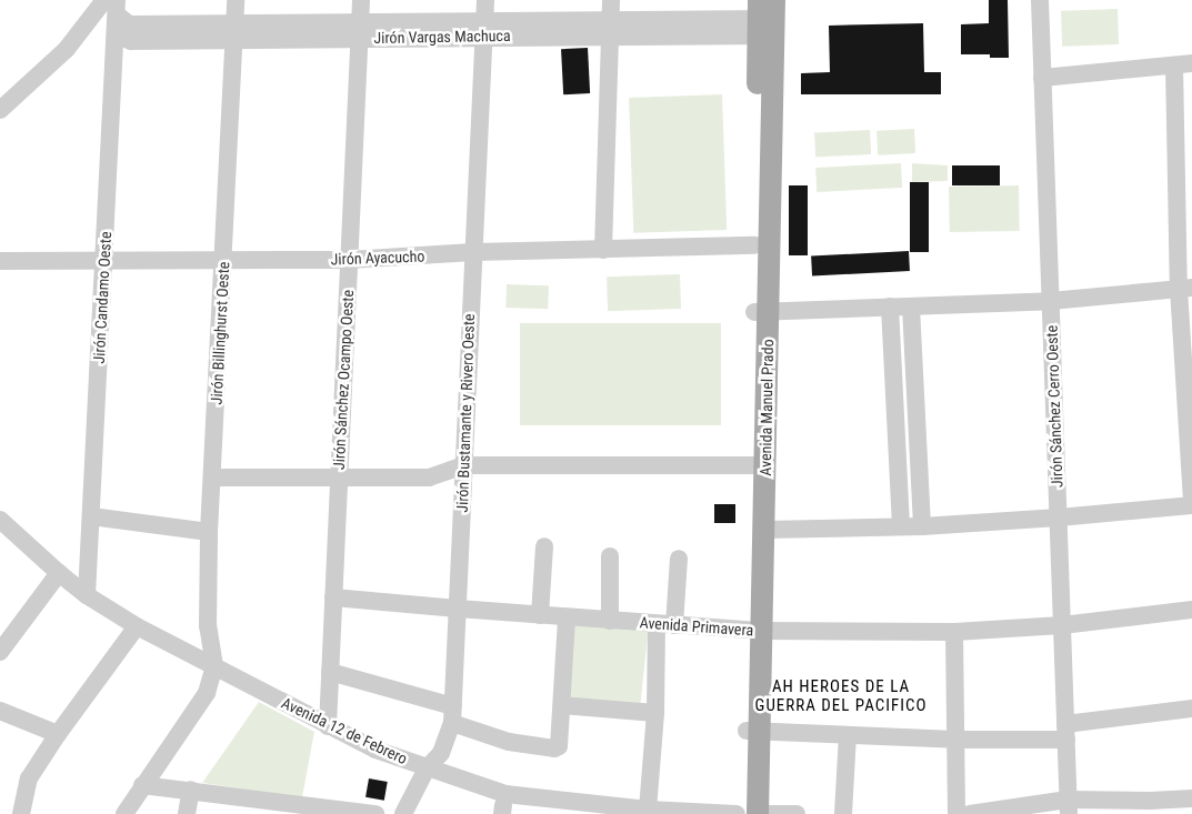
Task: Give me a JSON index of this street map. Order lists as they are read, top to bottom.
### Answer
{
  "streets": {
    "main road": ["Avenida Manuel Prado"],
    "street": [
      "Jirón Vargas Machuca",
      "Jirón Ayacucho",
      "Jirón Candamo Oeste",
      "Jirón Billinghurst Oeste",
      "Jirón Sánchez Ocampo Oeste",
      "Jirón Sánchez Cerro Oeste",
      "Jirón Bustamante y Rivero Oeste",
      "Avenida Primavera",
      "Avenida 12 de Febrero"
    ]
  },
  "crossings": [
    ["Jirón Vargas Machuca", "Jirón Candamo Oeste"],
    ["Jirón Vargas Machuca", "Jirón Billinghurst Oeste"],
    ["Jirón Vargas Machuca", "Jirón Sánchez Ocampo Oeste"],
    ["Jirón Vargas Machuca", "Avenida Manuel Prado"],
    ["Jirón Vargas Machuca", "Jirón Bustamante y Rivero Oeste"],
    ["Jirón Ayacucho", "Jirón Candamo Oeste"],
    ["Jirón Ayacucho", "Jirón Billinghurst Oeste"],
    ["Jirón Ayacucho", "Jirón Sánchez Ocampo Oeste"],
    ["Jirón Ayacucho", "Avenida Manuel Prado"],
    ["Jirón Ayacucho", "Jirón Bustamante y Rivero Oeste"],
    ["Jirón Candamo Oeste", "Avenida 12 de Febrero"],
    ["Jirón Billinghurst Oeste", "Avenida 12 de Febrero"],
    ["Jirón Sánchez Ocampo Oeste", "Avenida Primavera"],
    ["Jirón Sánchez Ocampo Oeste", "Avenida 12 de Febrero"],
    ["Jirón Sánchez Cerro Oeste", "Avenida Primavera"],
    ["Avenida Manuel Prado", "Avenida Primavera"],
    ["Jirón Bustamante y Rivero Oeste", "Avenida Primavera"],
    ["Jirón Bustamante y Rivero Oeste", "Avenida 12 de Febrero"]
  ],
  "districts": ["AH HEROES DE LA GUERRA DEL PACIFICO"]
}
